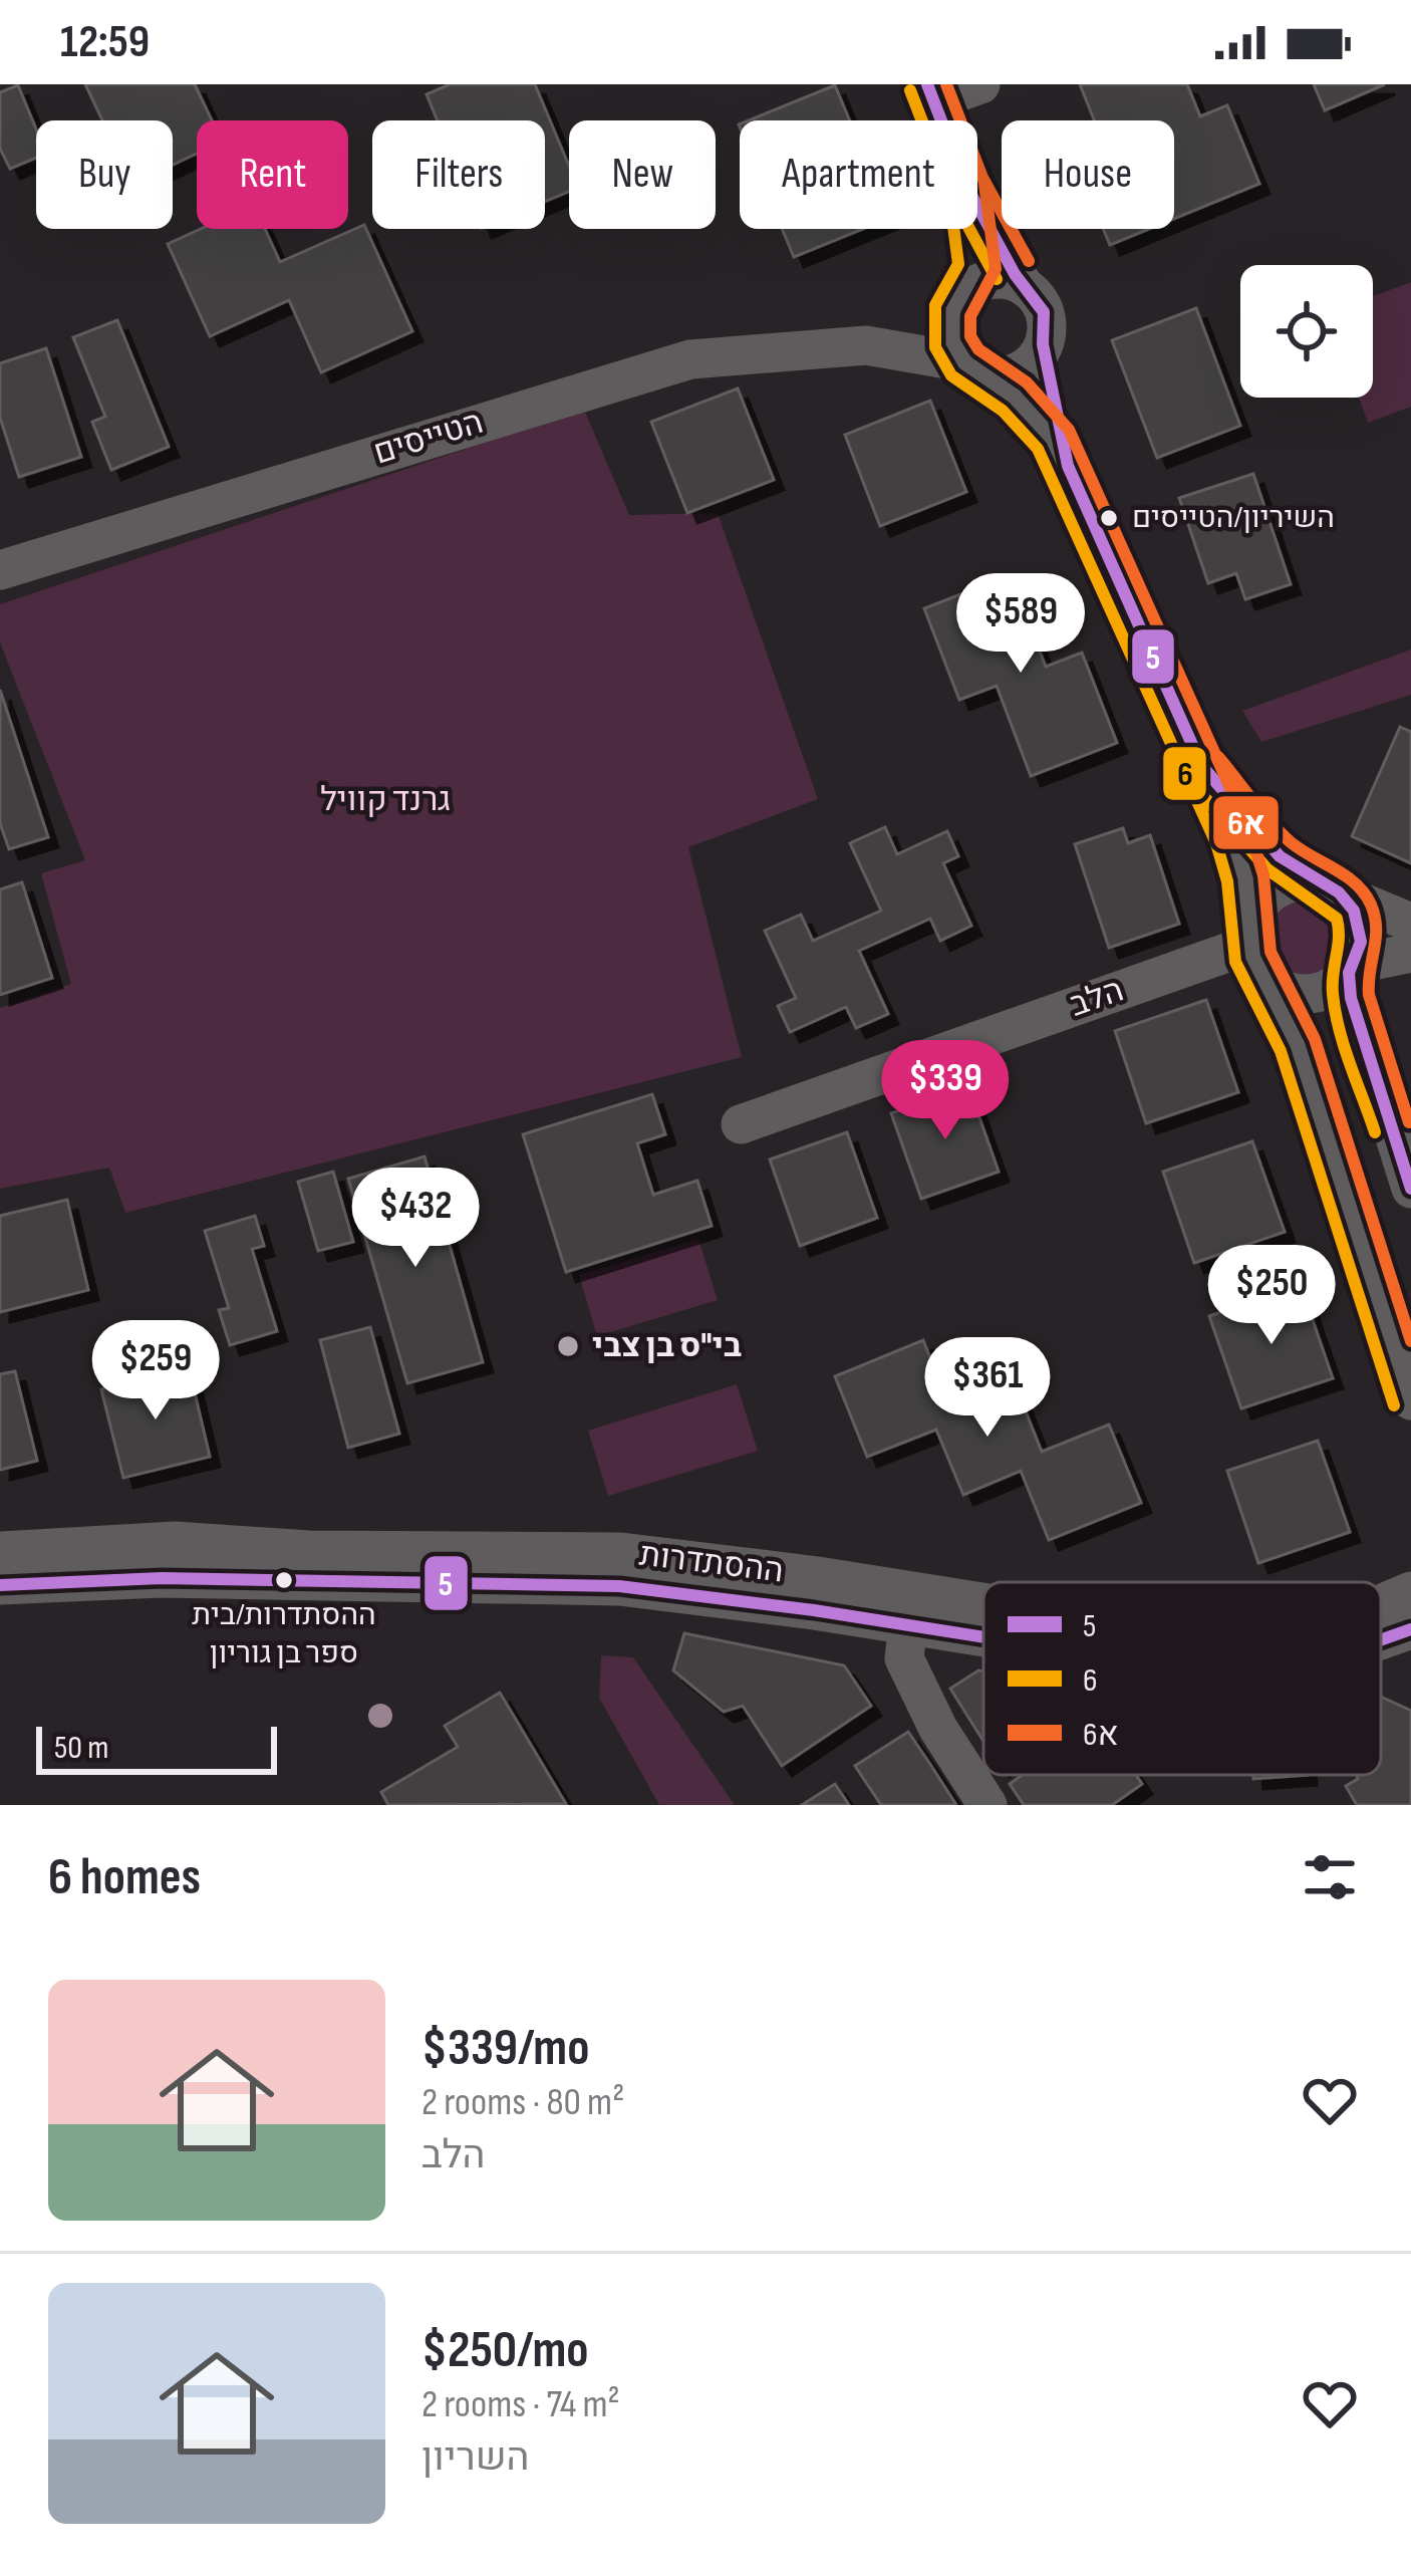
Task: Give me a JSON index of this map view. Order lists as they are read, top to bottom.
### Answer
{
  "streets": {
    "street": ["הטייסים", "הלב", "ההסתדרות"]
  },
  "parks": ["גרנד קוויל"],
  "places": ["השיריון/הטייסים", "בי\"ס בן צבי", "ההסתדרות/בית ספר בן גוריון"],
  "lines": ["transit line 5", "transit line 6א", "transit line 6"],
  "legend": ["5", "6", "6א"],
  "scale_bar": "50 m",
  "page": {
    "status": "12:59",
    "chip": [
      "Buy",
      "Rent",
      "Filters",
      "New",
      "Apartment",
      "House"
    ],
    "price": [
      "$589",
      "$339",
      "$432",
      "$250",
      "$259",
      "$361"
    ],
    "scale": "50 m",
    "heading": "6 homes",
    "list": [
      {
        "name": "$339/mo",
        "note": "2 rooms · 80 m² · הלב"
      },
      {
        "name": "$250/mo",
        "note": "2 rooms · 74 m² · השריון"
      }
    ]
  }
}
